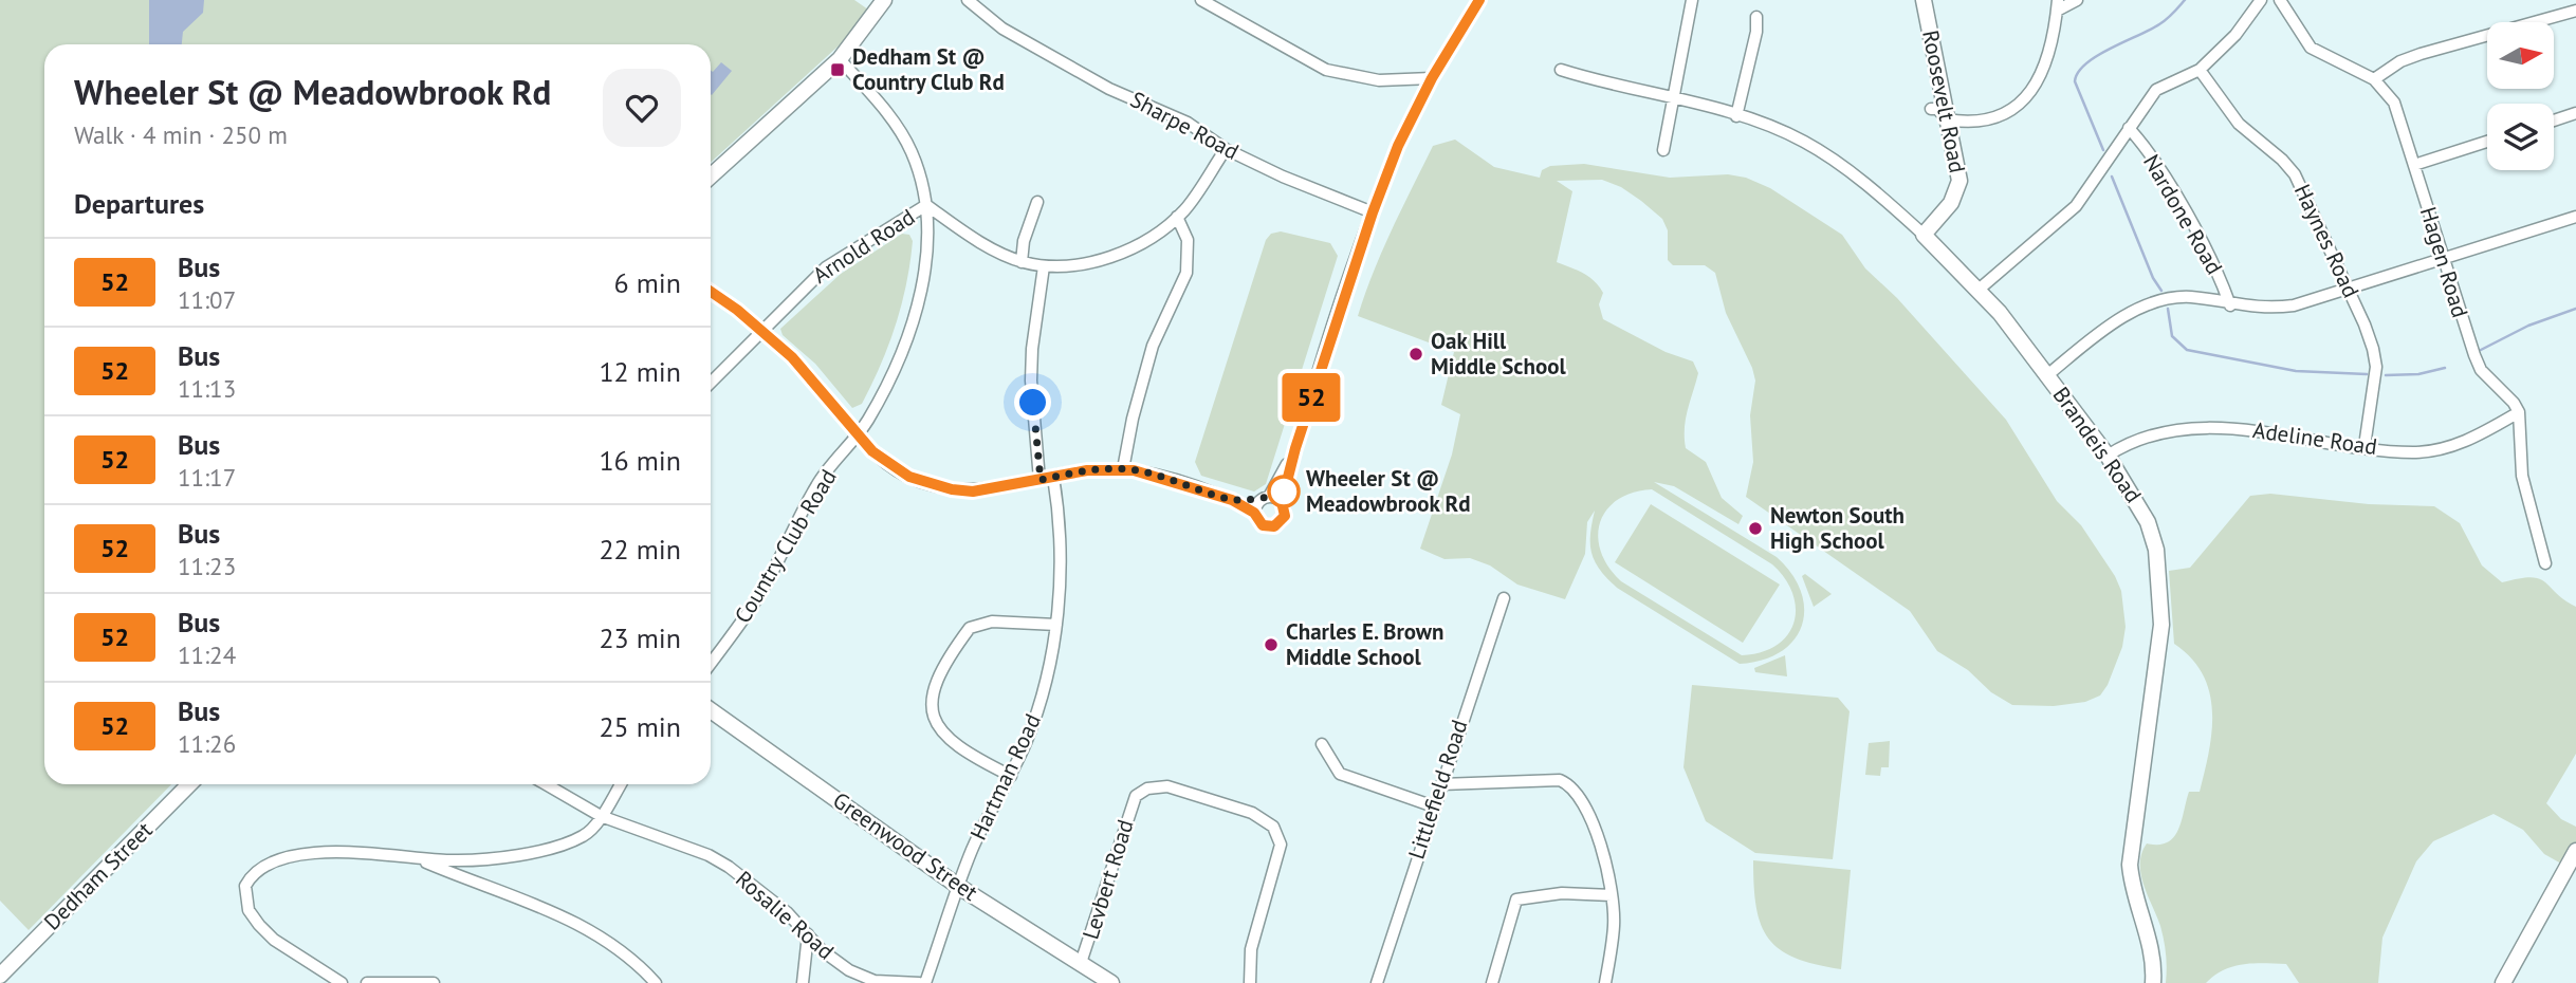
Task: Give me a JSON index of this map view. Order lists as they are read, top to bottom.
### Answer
{
  "streets": {
    "street": [
      "Roosevelt Road",
      "Sharpe Road",
      "Nardone Road",
      "Haynes Road",
      "Arnold Road",
      "Hagen Road",
      "Adeline Road",
      "Brandeis Road",
      "Country Club Road",
      "Hartman Road",
      "Littlefield Road",
      "Greenwood Street",
      "Dedham Street",
      "Levbert Road",
      "Rosalie Road"
    ]
  },
  "crossings": [
    ["Roosevelt Road", "Brandeis Road"],
    ["Sharpe Road", "Arnold Road"],
    ["Haynes Road", "Adeline Road"],
    ["Arnold Road", "Country Club Road"],
    ["Hagen Road", "Adeline Road"],
    ["Adeline Road", "Brandeis Road"],
    ["Hartman Road", "Greenwood Street"],
    ["Greenwood Street", "Levbert Road"]
  ],
  "places": {
    "transit": ["Dedham St @ Country Club Rd"],
    "other": [
      "Oak Hill Middle School",
      "Wheeler St @ Meadowbrook Rd",
      "Newton South High School",
      "Charles E. Brown Middle School"
    ]
  },
  "lines": ["bus line 52"],
  "north": "right",
  "page": {
    "on_map": "52",
    "heading": [
      ["Wheeler St @ Meadowbrook Rd", "Walk · 4 min · 250 m"],
      "Departures"
    ],
    "list": [
      {
        "mark": "52",
        "name": "Bus",
        "note": "11:07",
        "value": "6 min"
      },
      {
        "mark": "52",
        "name": "Bus",
        "note": "11:13",
        "value": "12 min"
      },
      {
        "mark": "52",
        "name": "Bus",
        "note": "11:17",
        "value": "16 min"
      },
      {
        "mark": "52",
        "name": "Bus",
        "note": "11:23",
        "value": "22 min"
      },
      {
        "mark": "52",
        "name": "Bus",
        "note": "11:24",
        "value": "23 min"
      },
      {
        "mark": "52",
        "name": "Bus",
        "note": "11:26",
        "value": "25 min"
      }
    ]
  }
}
